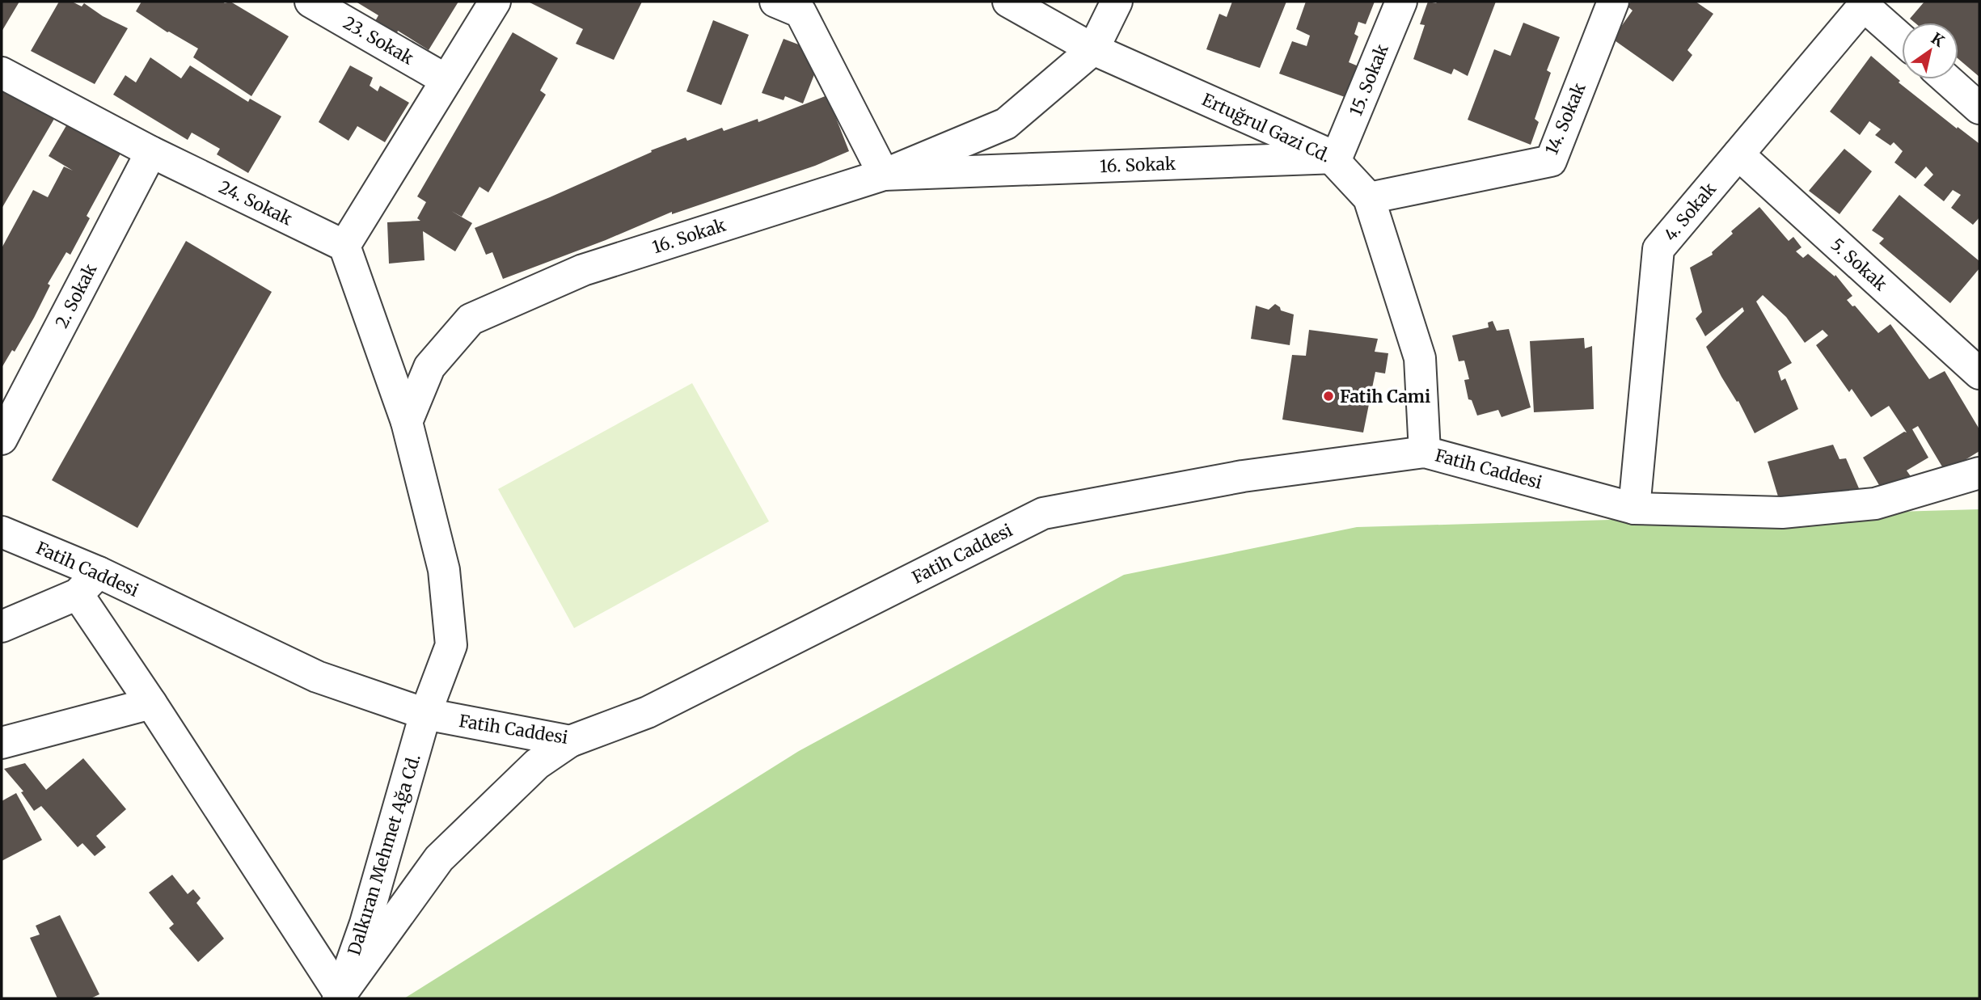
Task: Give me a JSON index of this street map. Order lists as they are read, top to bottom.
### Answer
{
  "streets": {
    "street": [
      "23. Sokak",
      "15. Sokak",
      "14. Sokak",
      "Ertuğrul Gazi Cd.",
      "16. Sokak",
      "24. Sokak",
      "4. Sokak",
      "5. Sokak",
      "2. Sokak",
      "Fatih Caddesi",
      "Dalkıran Mehmet Ağa Cd."
    ]
  },
  "crossings": [
    ["15. Sokak", "Ertuğrul Gazi Cd."],
    ["15. Sokak", "16. Sokak"],
    ["14. Sokak", "Ertuğrul Gazi Cd."],
    ["Ertuğrul Gazi Cd.", "16. Sokak"],
    ["Ertuğrul Gazi Cd.", "Fatih Caddesi"],
    ["24. Sokak", "2. Sokak"],
    ["4. Sokak", "5. Sokak"],
    ["4. Sokak", "Fatih Caddesi"],
    ["Fatih Caddesi", "Dalkıran Mehmet Ağa Cd."]
  ],
  "places": ["Fatih Cami"],
  "north": "top right"
}
